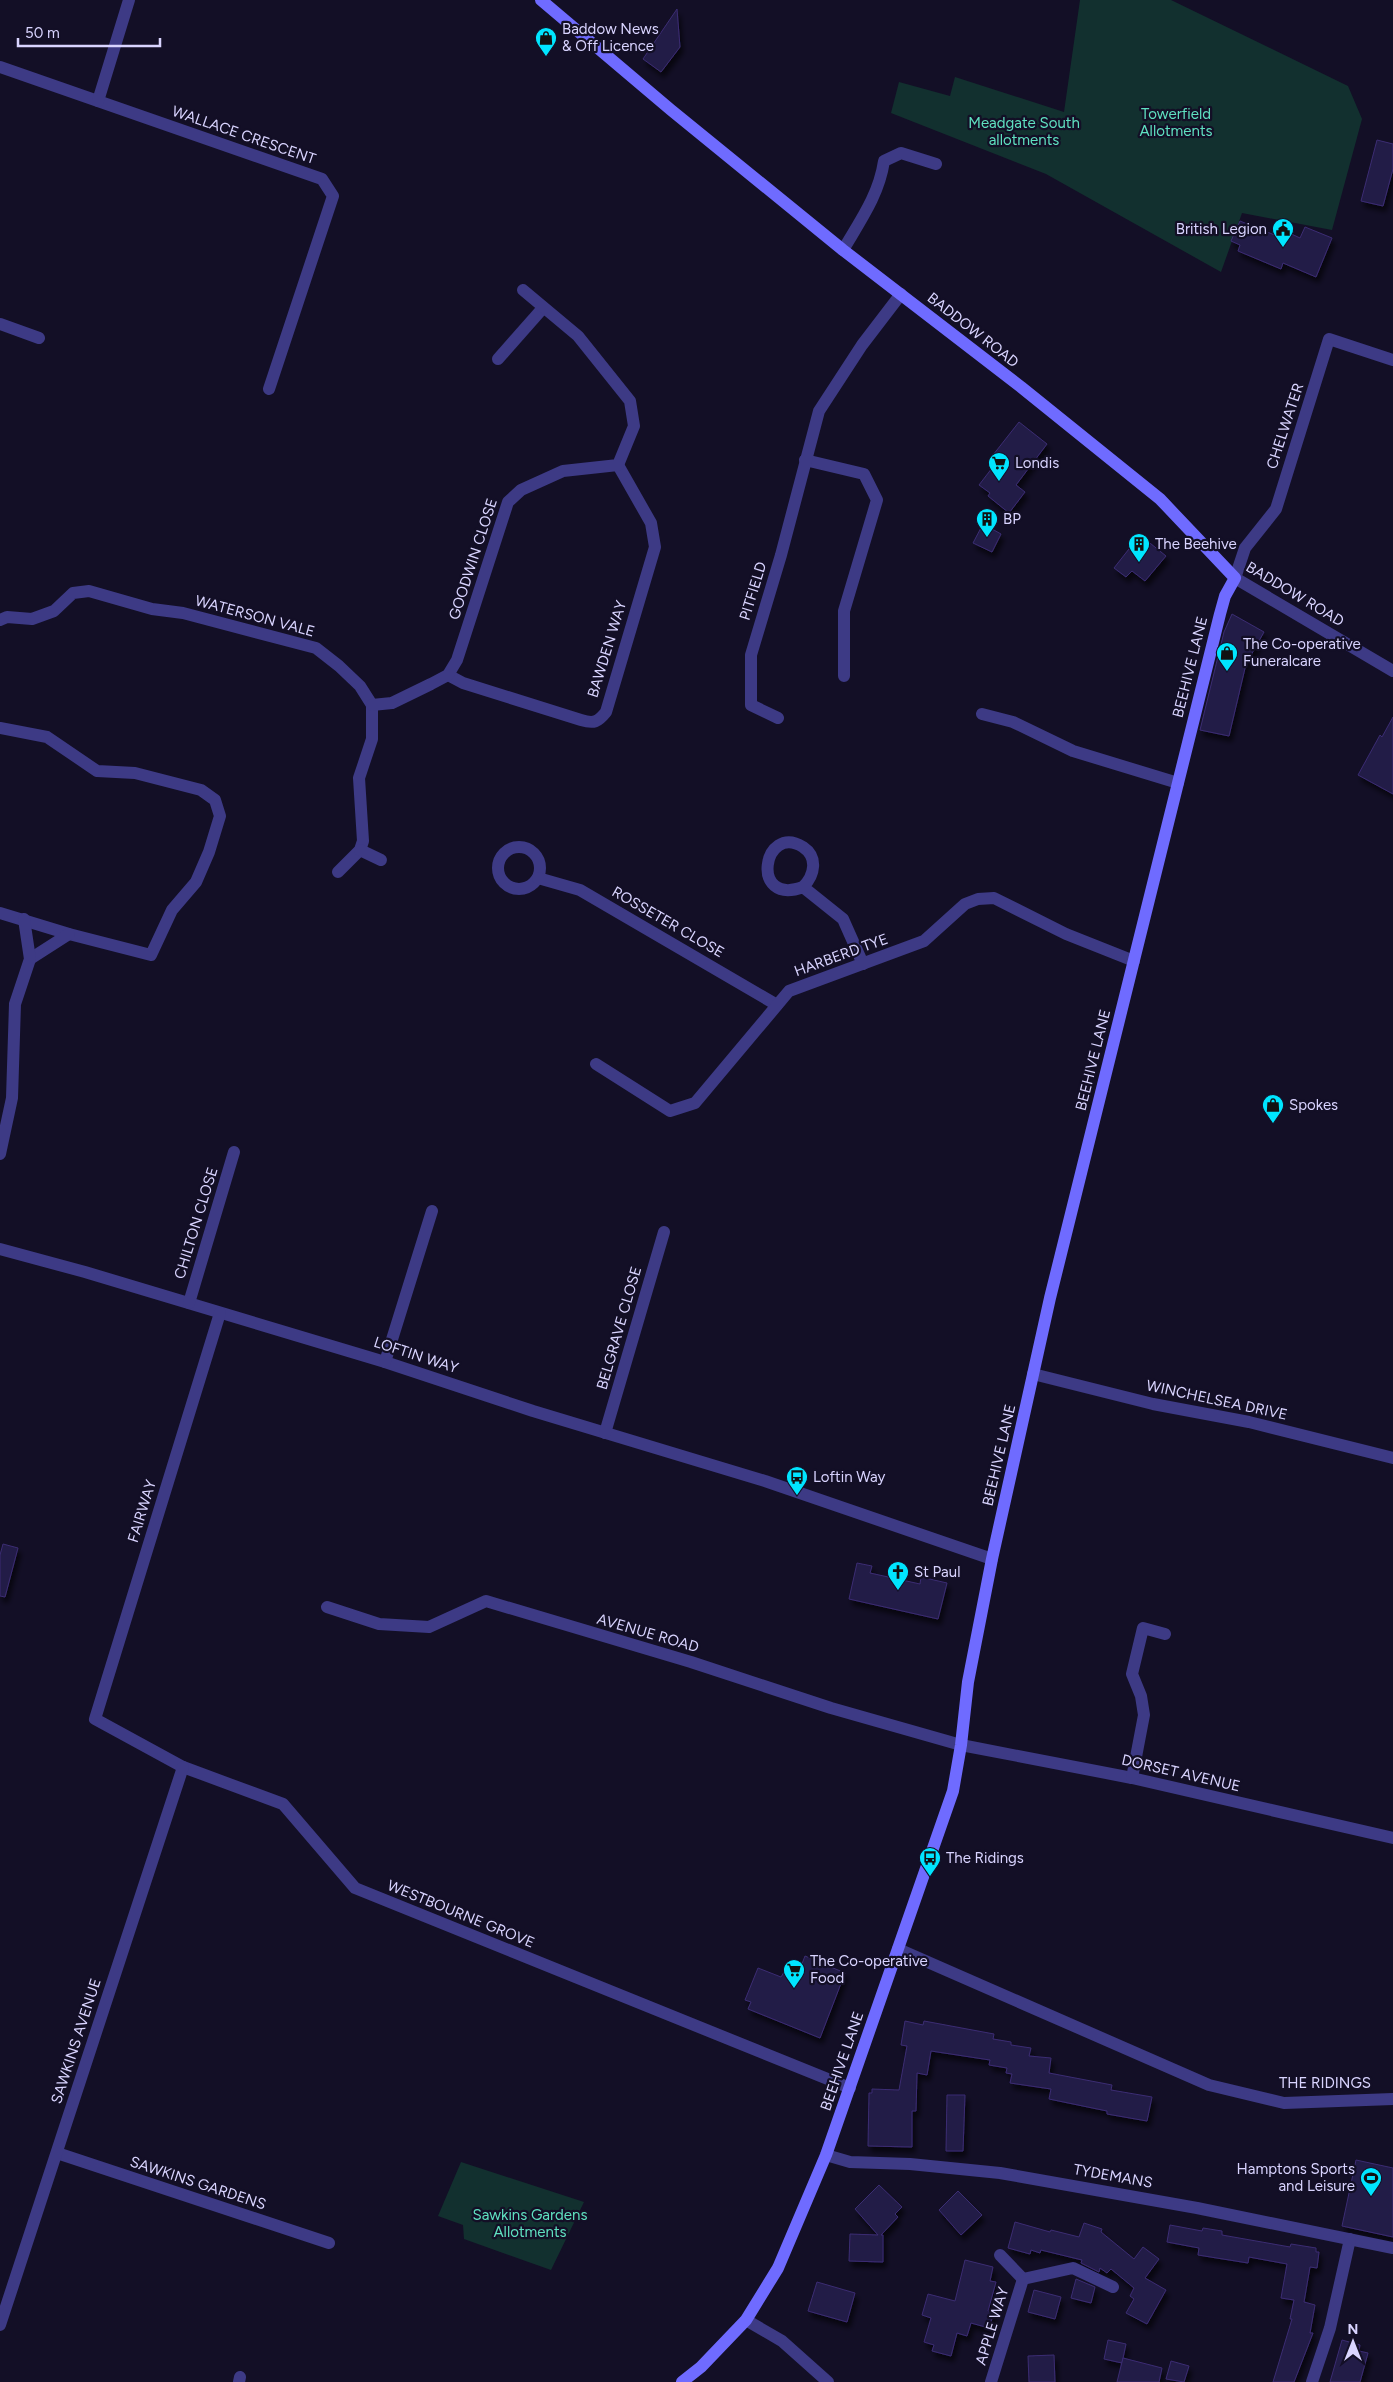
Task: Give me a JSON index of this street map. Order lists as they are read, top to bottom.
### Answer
{
  "streets": {
    "main road": ["BADDOW ROAD", "BEEHIVE LANE"],
    "street": [
      "WALLACE CRESCENT",
      "CHELWATER",
      "GOODWIN CLOSE",
      "PITFIELD",
      "WATERSON VALE",
      "BAWDEN WAY",
      "ROSSETER CLOSE",
      "HARBERD TYE",
      "CHILTON CLOSE",
      "BELGRAVE CLOSE",
      "LOFTIN WAY",
      "WINCHELSEA DRIVE",
      "FAIRWAY",
      "AVENUE ROAD",
      "DORSET AVENUE",
      "WESTBOURNE GROVE",
      "SAWKINS AVENUE",
      "THE RIDINGS",
      "TYDEMANS",
      "SAWKINS GARDENS",
      "APPLE WAY"
    ]
  },
  "crossings": [
    ["BADDOW ROAD", "CHELWATER"],
    ["BADDOW ROAD", "PITFIELD"],
    ["BADDOW ROAD", "BEEHIVE LANE"],
    ["CHELWATER", "BEEHIVE LANE"],
    ["GOODWIN CLOSE", "BAWDEN WAY"],
    ["BEEHIVE LANE", "HARBERD TYE"],
    ["BEEHIVE LANE", "LOFTIN WAY"],
    ["BEEHIVE LANE", "WINCHELSEA DRIVE"],
    ["BEEHIVE LANE", "AVENUE ROAD"],
    ["BEEHIVE LANE", "DORSET AVENUE"],
    ["BEEHIVE LANE", "WESTBOURNE GROVE"],
    ["BEEHIVE LANE", "THE RIDINGS"],
    ["BEEHIVE LANE", "TYDEMANS"],
    ["ROSSETER CLOSE", "HARBERD TYE"],
    ["CHILTON CLOSE", "LOFTIN WAY"],
    ["BELGRAVE CLOSE", "LOFTIN WAY"],
    ["LOFTIN WAY", "FAIRWAY"],
    ["FAIRWAY", "WESTBOURNE GROVE"],
    ["AVENUE ROAD", "DORSET AVENUE"],
    ["WESTBOURNE GROVE", "SAWKINS AVENUE"],
    ["SAWKINS AVENUE", "SAWKINS GARDENS"]
  ],
  "parks": ["Towerfield Allotments", "Meadgate South allotments", "Sawkins Gardens Allotments"],
  "places": {
    "shop": ["Baddow News & Off Licence", "The Co-operative Funeralcare", "Spokes"],
    "public building": ["British Legion"],
    "supermarket": ["Londis", "The Co-operative Food"],
    "building": ["BP", "The Beehive"],
    "bus stop": ["Loftin Way", "The Ridings"],
    "church": ["St Paul"],
    "sports": ["Hamptons Sports and Leisure"]
  },
  "scale_bar": "50 m",
  "north": "top"
}
